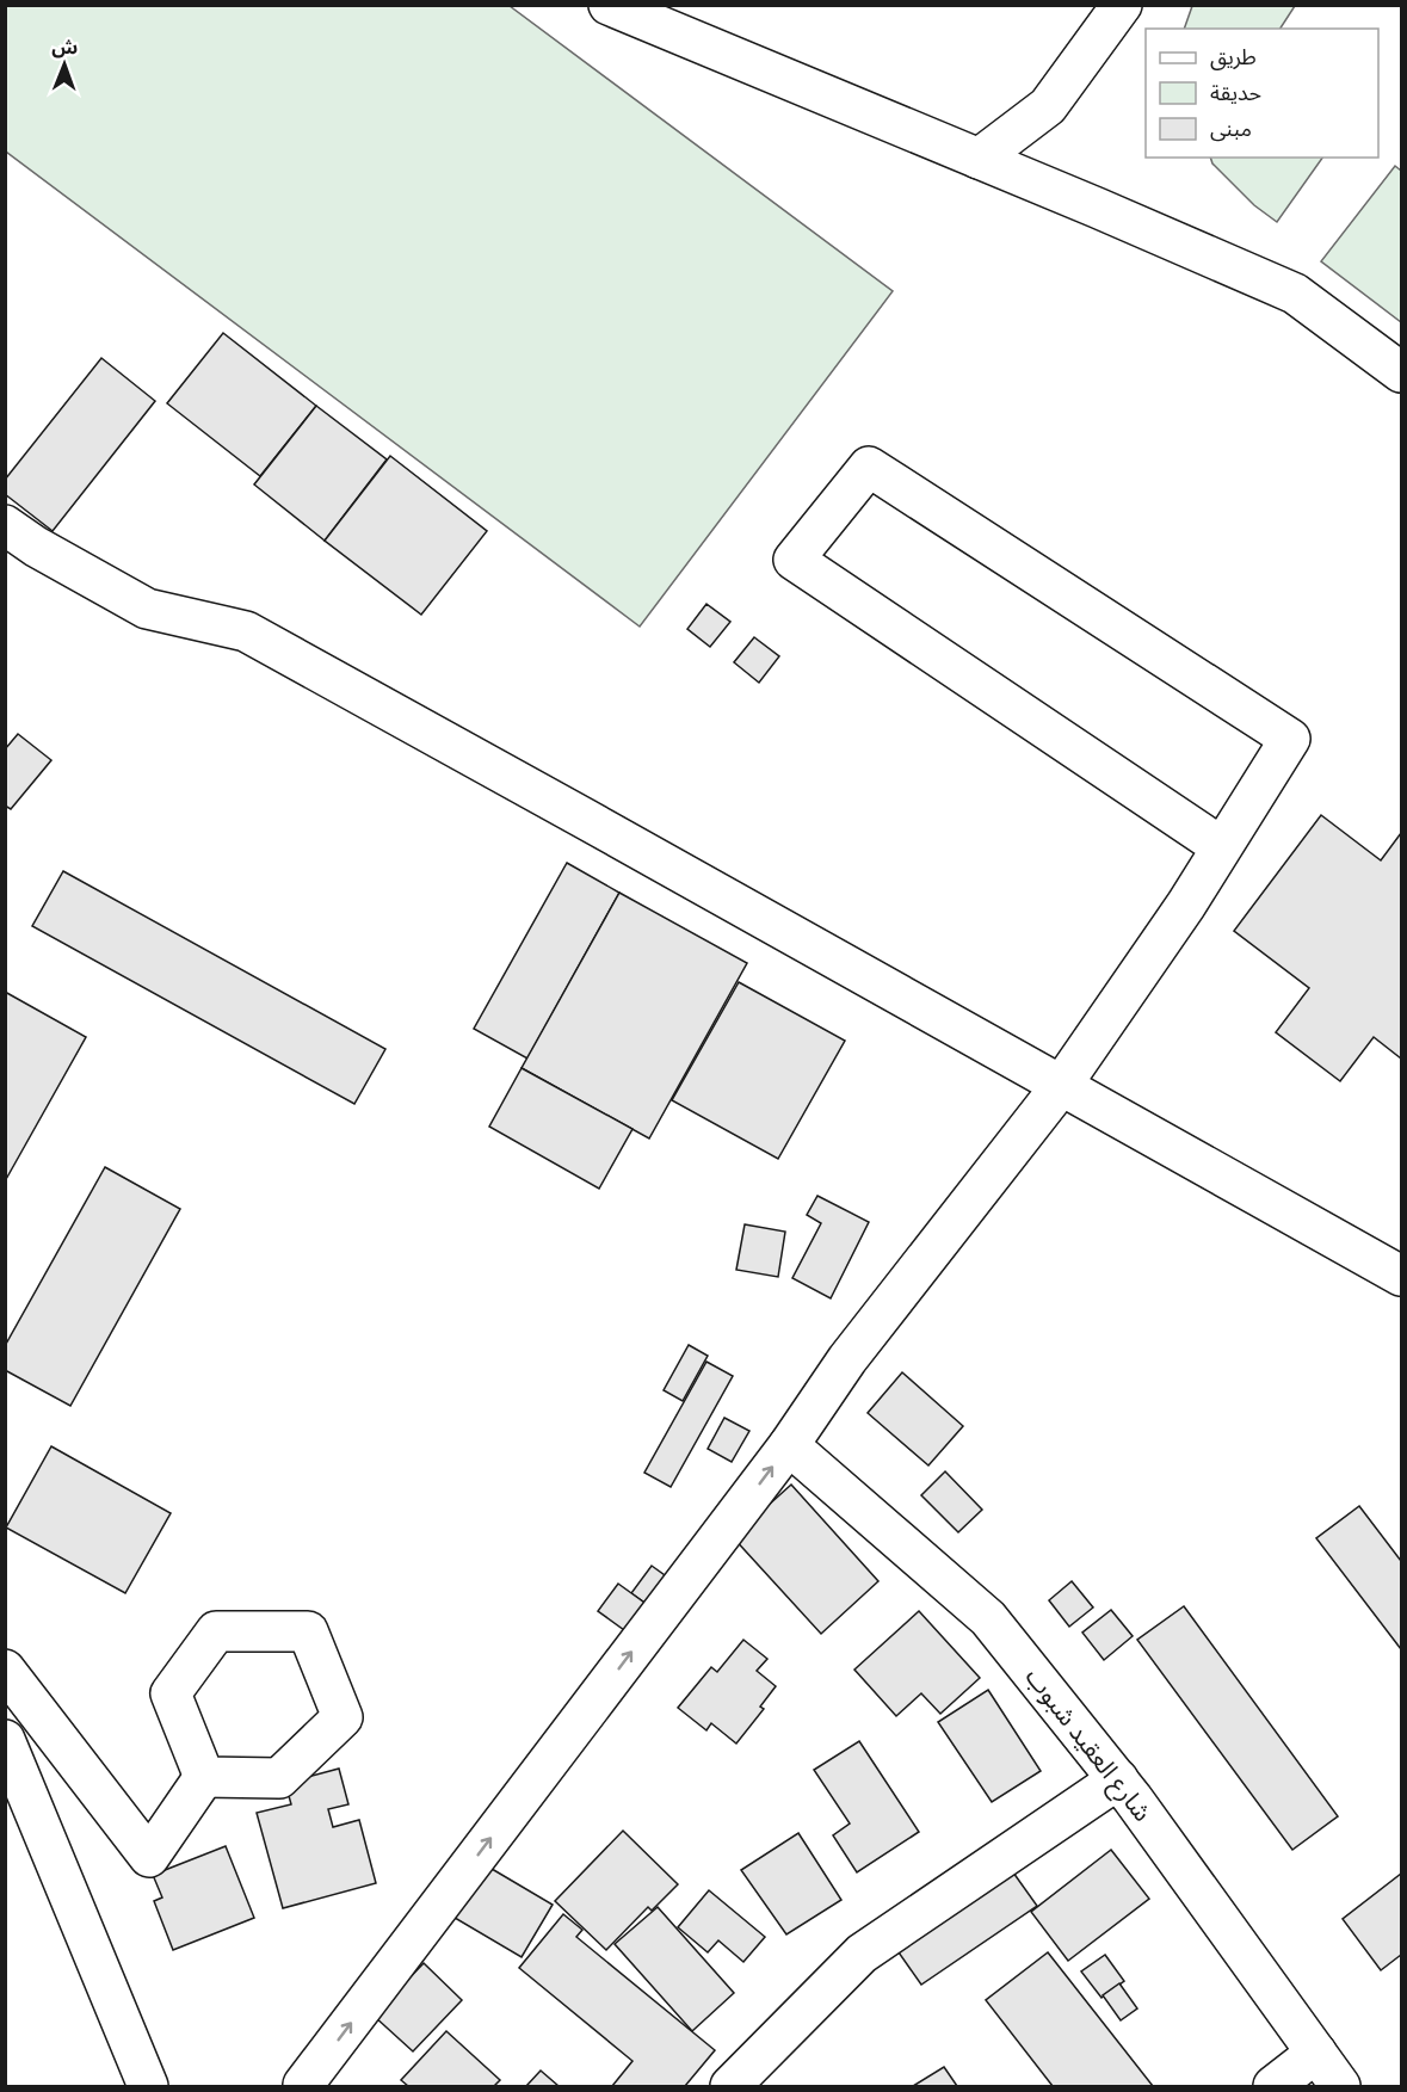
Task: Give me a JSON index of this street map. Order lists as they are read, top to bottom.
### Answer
{
  "streets": {
    "street": ["شارع العقيد شبوب"]
  },
  "legend": ["طريق", "حديقة", "مبنى"],
  "north": "top"
}
